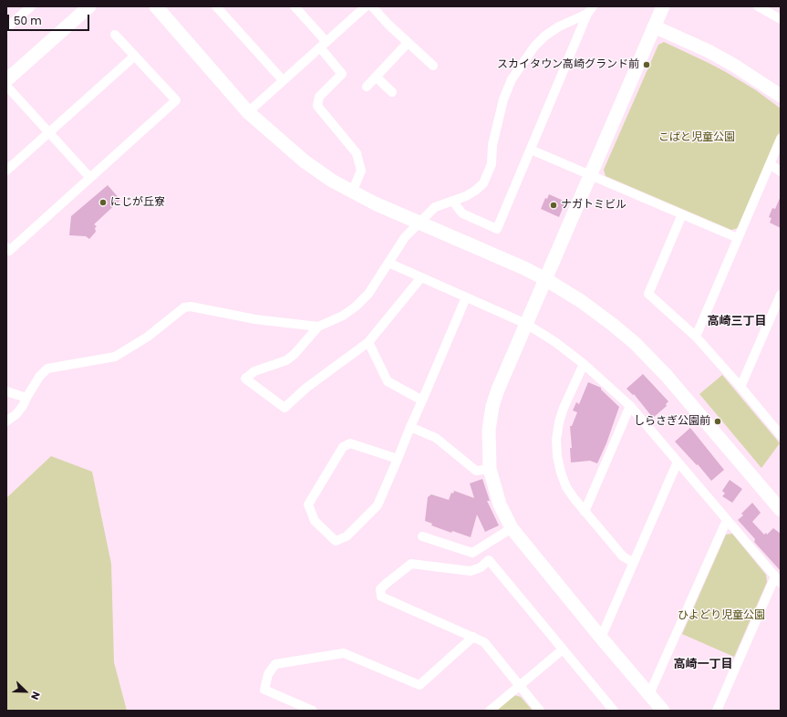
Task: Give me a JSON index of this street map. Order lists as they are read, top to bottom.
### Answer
{
  "districts": ["高崎三丁目", "高崎一丁目"],
  "parks": ["こばと児童公園", "ひよどり児童公園"],
  "places": [
    "スカイタウン高崎グランド前",
    "にじが丘寮",
    "ナガトミビル",
    "しらさぎ公園前"
  ],
  "scale_bar": "50 m",
  "north": "bottom right"
}
